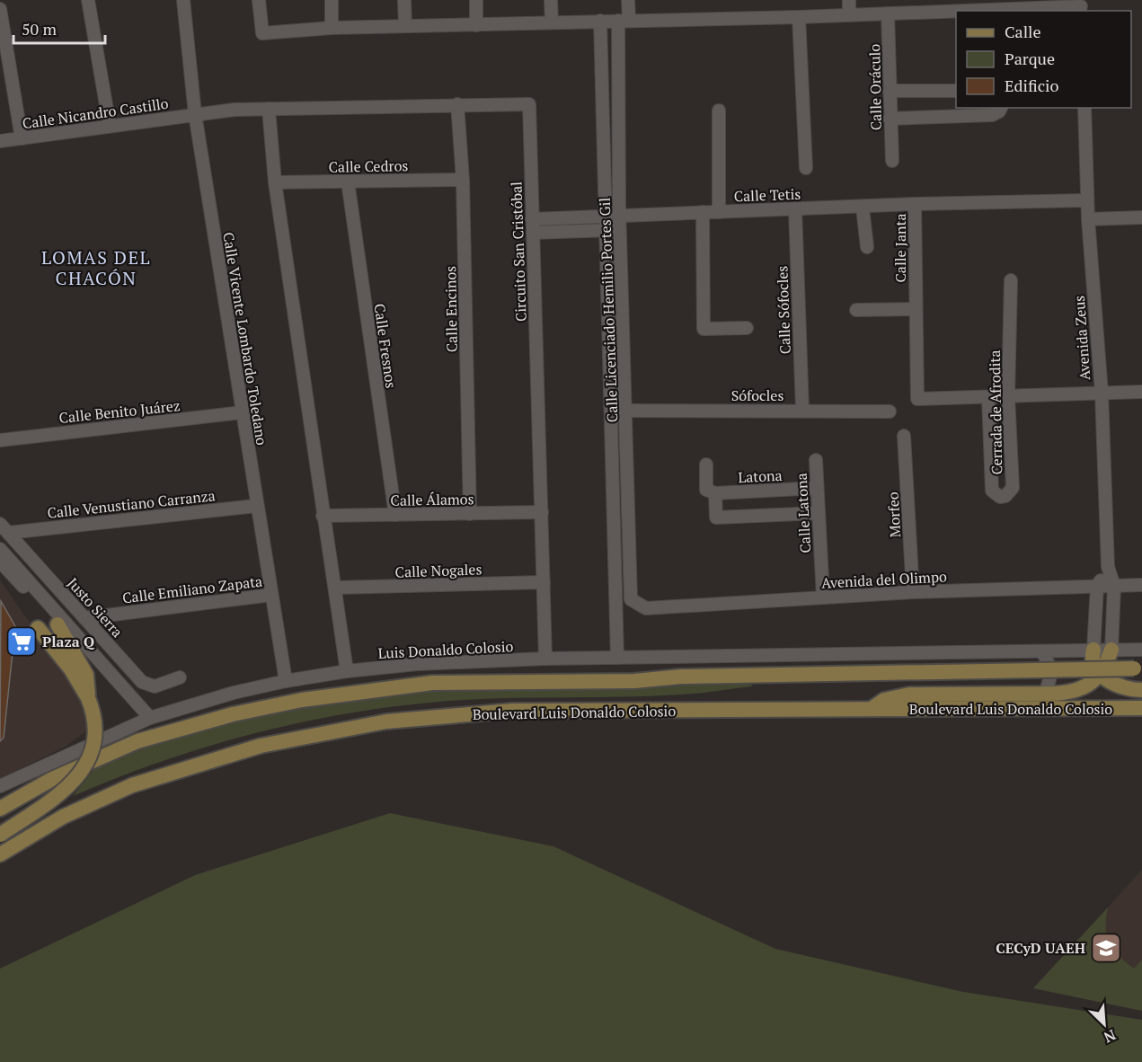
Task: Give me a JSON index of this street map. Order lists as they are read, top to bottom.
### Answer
{
  "streets": {
    "main road": ["Boulevard Luis Donaldo Colosio"],
    "street": [
      "Calle Oráculo",
      "Calle Nicandro Castillo",
      "Calle Cedros",
      "Calle Tetis",
      "Calle Janta",
      "Circuito San Cristóbal",
      "Calle Encinos",
      "Calle Licenciado Hemilio Portes Gil",
      "Calle Sófocles",
      "Avenida Zeus",
      "Calle Vicente Lombardo Toledano",
      "Calle Fresnos",
      "Sófocles",
      "Calle Benito Juárez",
      "Cerrada de Afrodita",
      "Latona",
      "Calle Álamos",
      "Calle Venustiano Carranza",
      "Calle Latona",
      "Morfeo",
      "Calle Nogales",
      "Avenida del Olimpo",
      "Calle Emiliano Zapata",
      "Justo Sierra",
      "Luis Donaldo Colosio"
    ]
  },
  "crossings": [
    ["Calle Nicandro Castillo", "Circuito San Cristóbal"],
    ["Calle Nicandro Castillo", "Calle Vicente Lombardo Toledano"],
    ["Calle Cedros", "Calle Encinos"],
    ["Calle Cedros", "Calle Fresnos"],
    ["Calle Tetis", "Calle Janta"],
    ["Calle Tetis", "Circuito San Cristóbal"],
    ["Calle Tetis", "Calle Licenciado Hemilio Portes Gil"],
    ["Calle Tetis", "Calle Sófocles"],
    ["Calle Janta", "Avenida Zeus"],
    ["Calle Janta", "Cerrada de Afrodita"],
    ["Circuito San Cristóbal", "Calle Encinos"],
    ["Circuito San Cristóbal", "Calle Vicente Lombardo Toledano"],
    ["Circuito San Cristóbal", "Calle Álamos"],
    ["Circuito San Cristóbal", "Calle Nogales"],
    ["Circuito San Cristóbal", "Luis Donaldo Colosio"],
    ["Calle Encinos", "Calle Álamos"],
    ["Calle Licenciado Hemilio Portes Gil", "Sófocles"],
    ["Calle Licenciado Hemilio Portes Gil", "Avenida del Olimpo"],
    ["Calle Sófocles", "Sófocles"],
    ["Avenida Zeus", "Avenida del Olimpo"],
    ["Avenida Zeus", "Luis Donaldo Colosio"],
    ["Calle Vicente Lombardo Toledano", "Calle Benito Juárez"],
    ["Calle Vicente Lombardo Toledano", "Calle Venustiano Carranza"],
    ["Calle Vicente Lombardo Toledano", "Calle Emiliano Zapata"],
    ["Calle Vicente Lombardo Toledano", "Luis Donaldo Colosio"],
    ["Calle Fresnos", "Calle Álamos"],
    ["Latona", "Calle Latona"],
    ["Calle Venustiano Carranza", "Justo Sierra"],
    ["Calle Latona", "Avenida del Olimpo"],
    ["Morfeo", "Avenida del Olimpo"],
    ["Calle Emiliano Zapata", "Justo Sierra"]
  ],
  "districts": ["LOMAS DEL CHACÓN"],
  "places": {
    "supermarket": ["Plaza Q"],
    "school or university": ["CECyD UAEH"]
  },
  "legend": ["Calle", "Parque", "Edificio"],
  "scale_bar": "50 m",
  "north": "bottom right"
}
